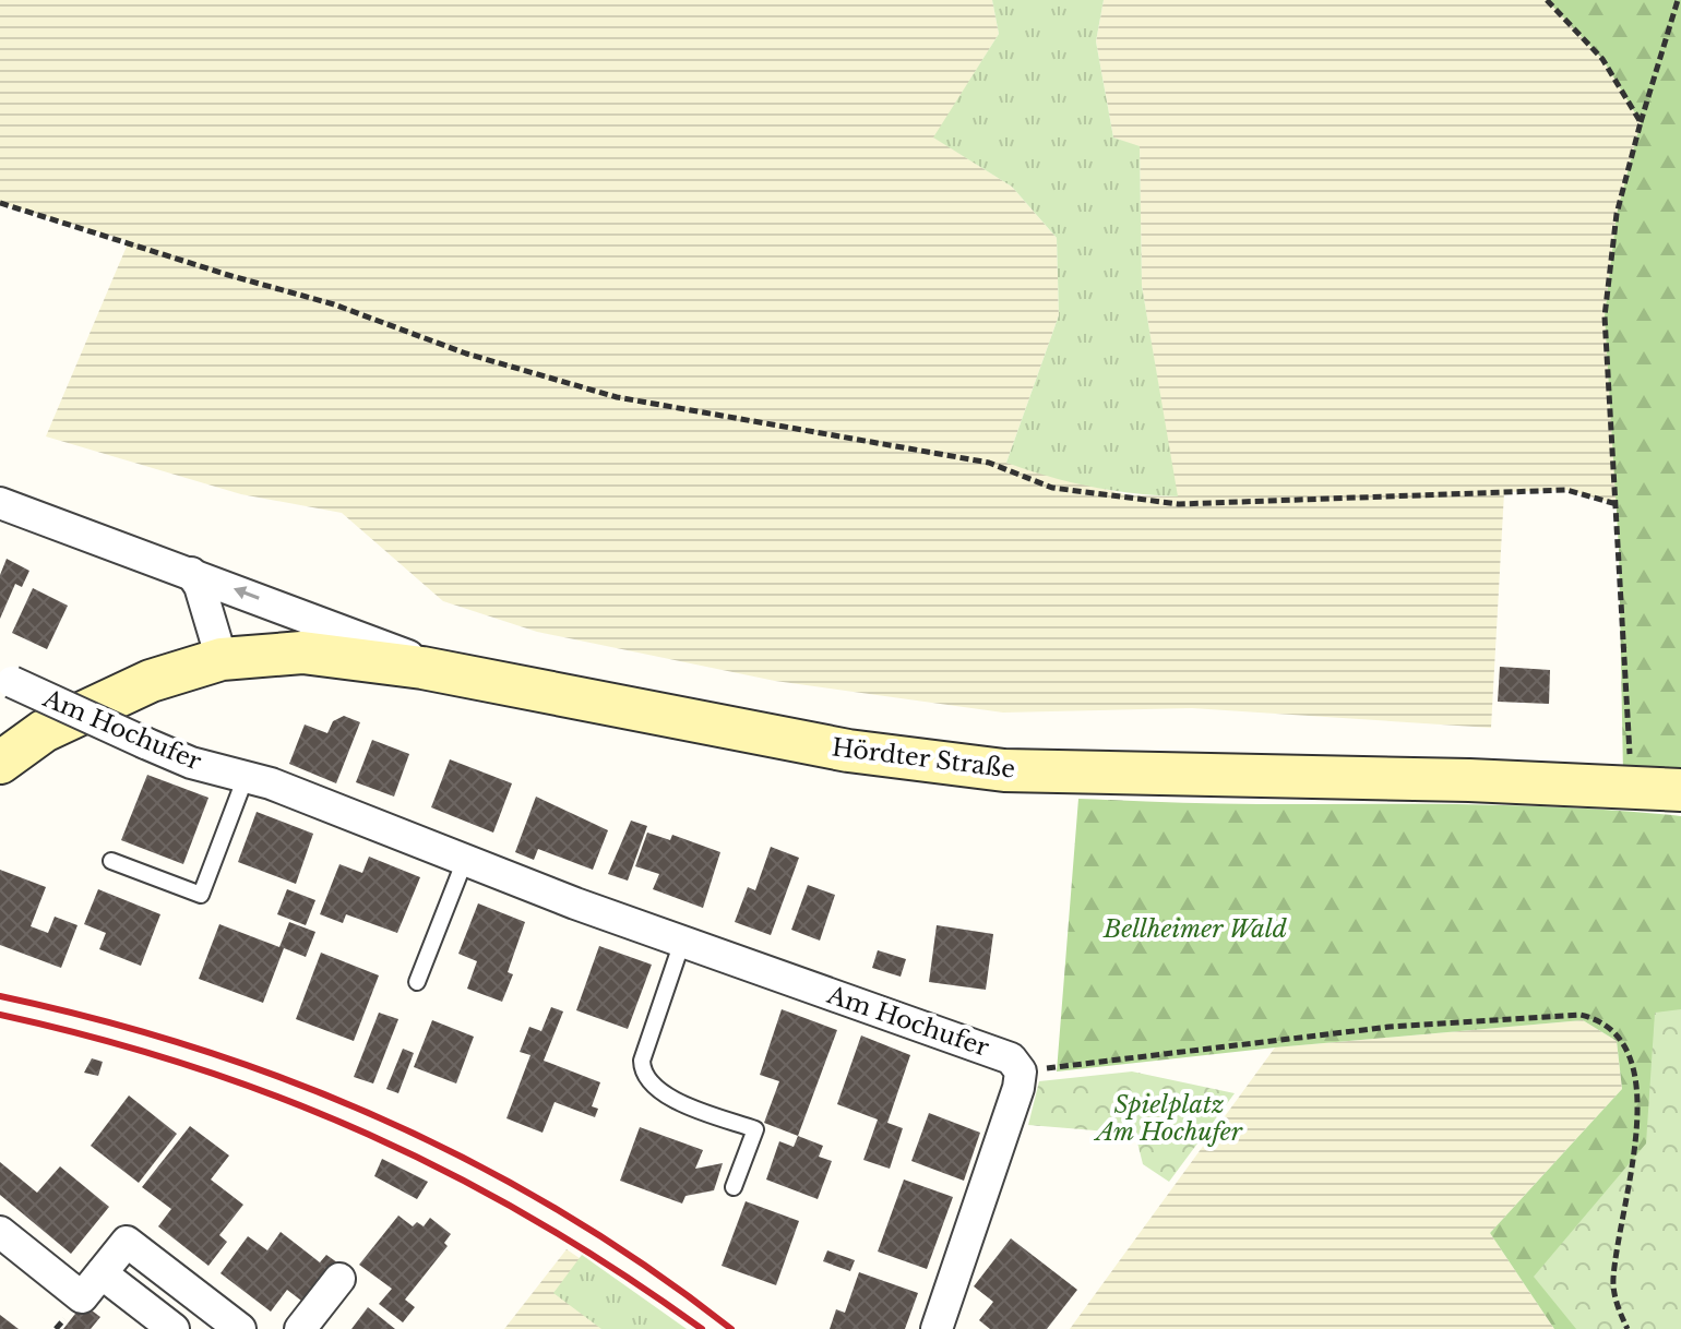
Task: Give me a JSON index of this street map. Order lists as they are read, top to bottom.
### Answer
{
  "streets": {
    "main road": ["Hördter Straße"],
    "street": ["Am Hochufer"]
  },
  "parks": ["Bellheimer Wald", "Spielplatz Am Hochufer"]
}
